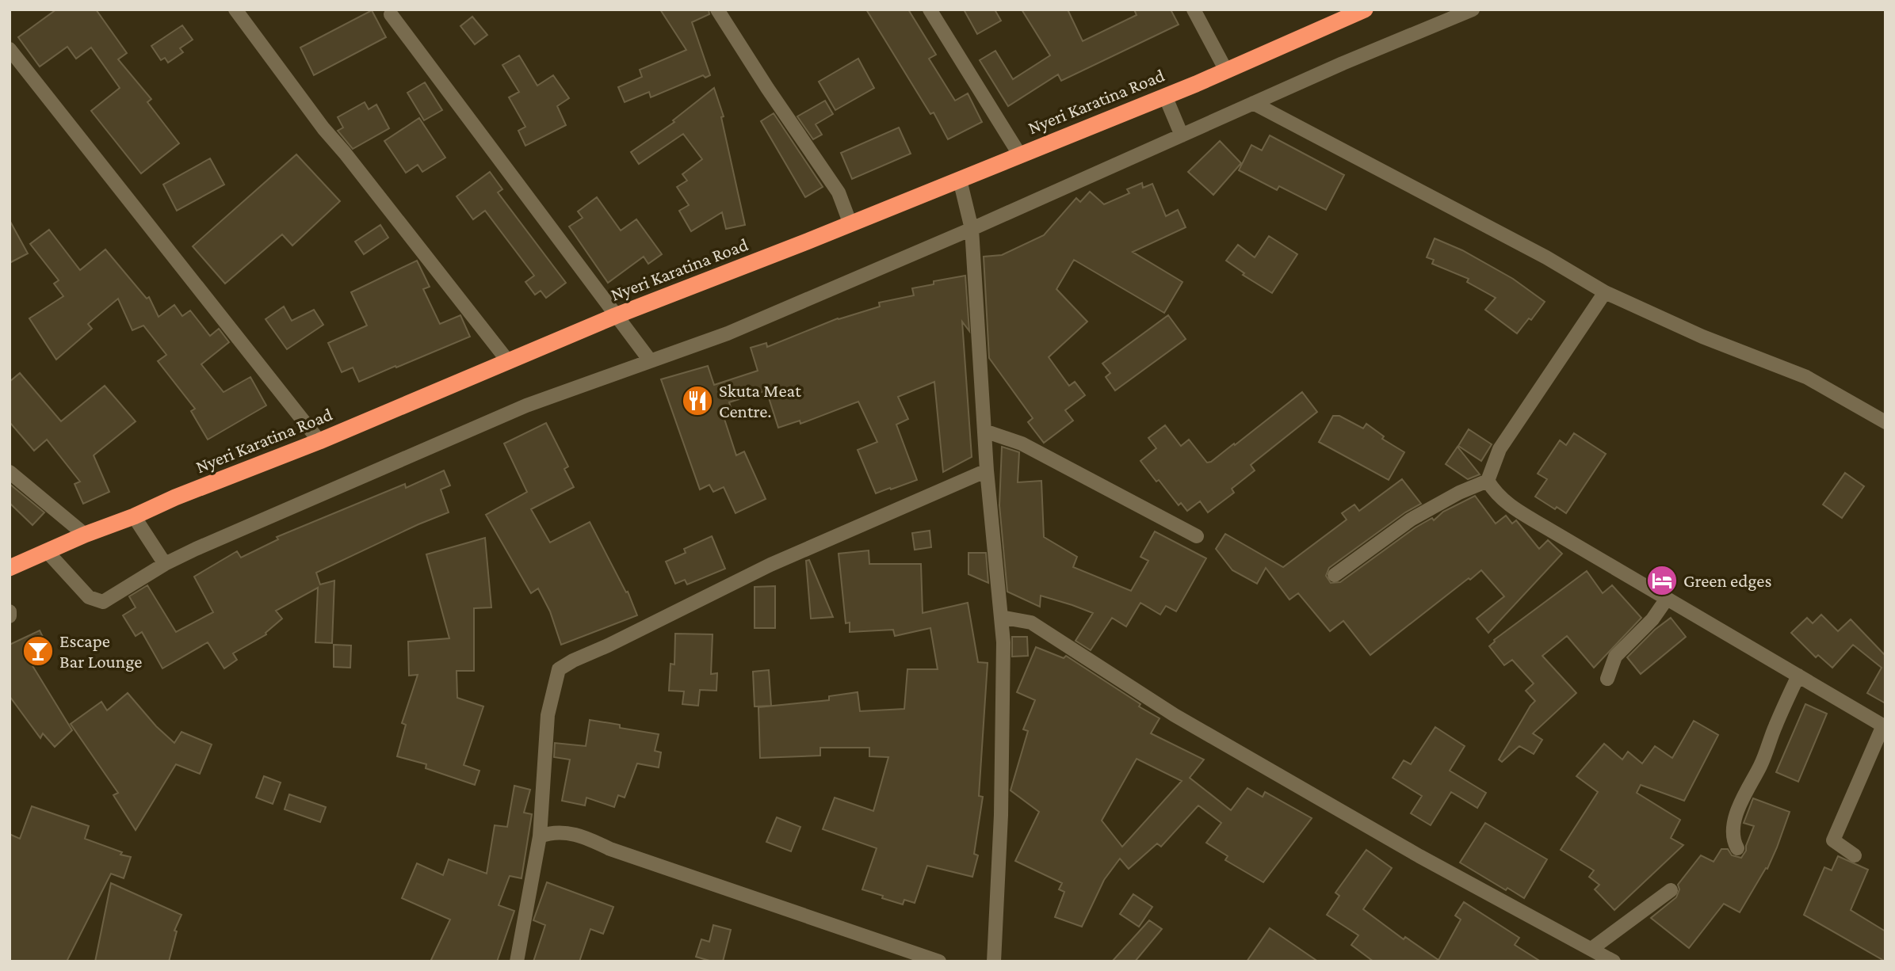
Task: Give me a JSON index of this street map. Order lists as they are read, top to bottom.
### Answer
{
  "streets": {
    "highway": ["Nyeri Karatina Road"]
  },
  "places": {
    "restaurant": ["Skuta Meat Centre."],
    "hotel": ["Green edges"],
    "bar": ["Escape Bar Lounge"]
  }
}
